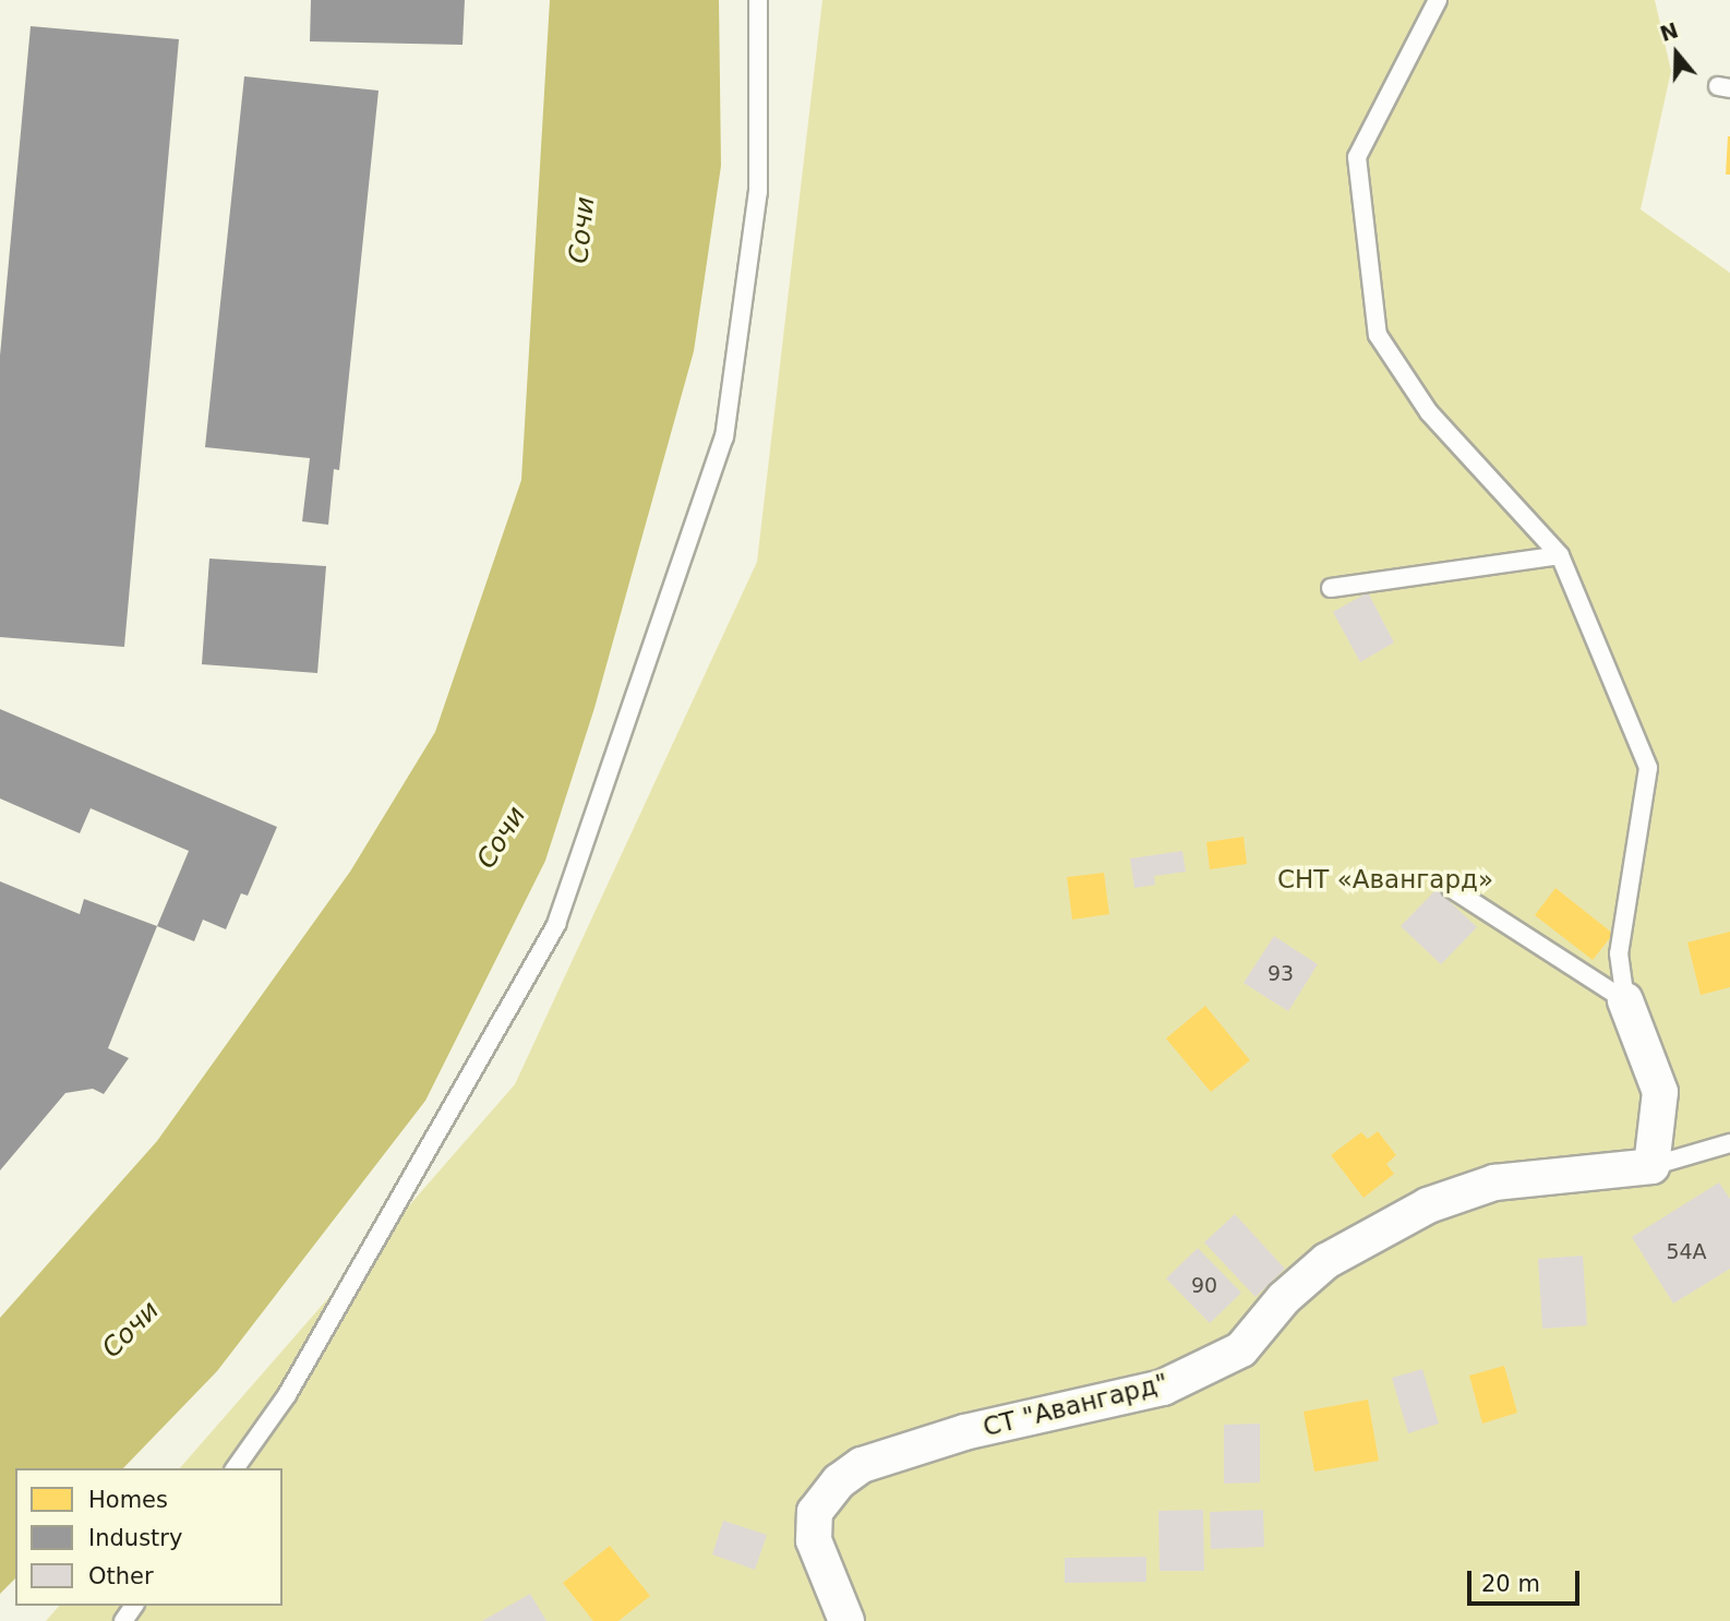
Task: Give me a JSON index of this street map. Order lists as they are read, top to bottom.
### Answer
{
  "streets": {
    "street": ["СТ \"Авангард\""]
  },
  "water": ["Сочи"],
  "parks": ["СНТ «Авангард»"],
  "house_numbers": ["93", "54А", "90"],
  "legend": ["Homes", "Industry", "Other"],
  "scale_bar": "20 m",
  "north": "top"
}
